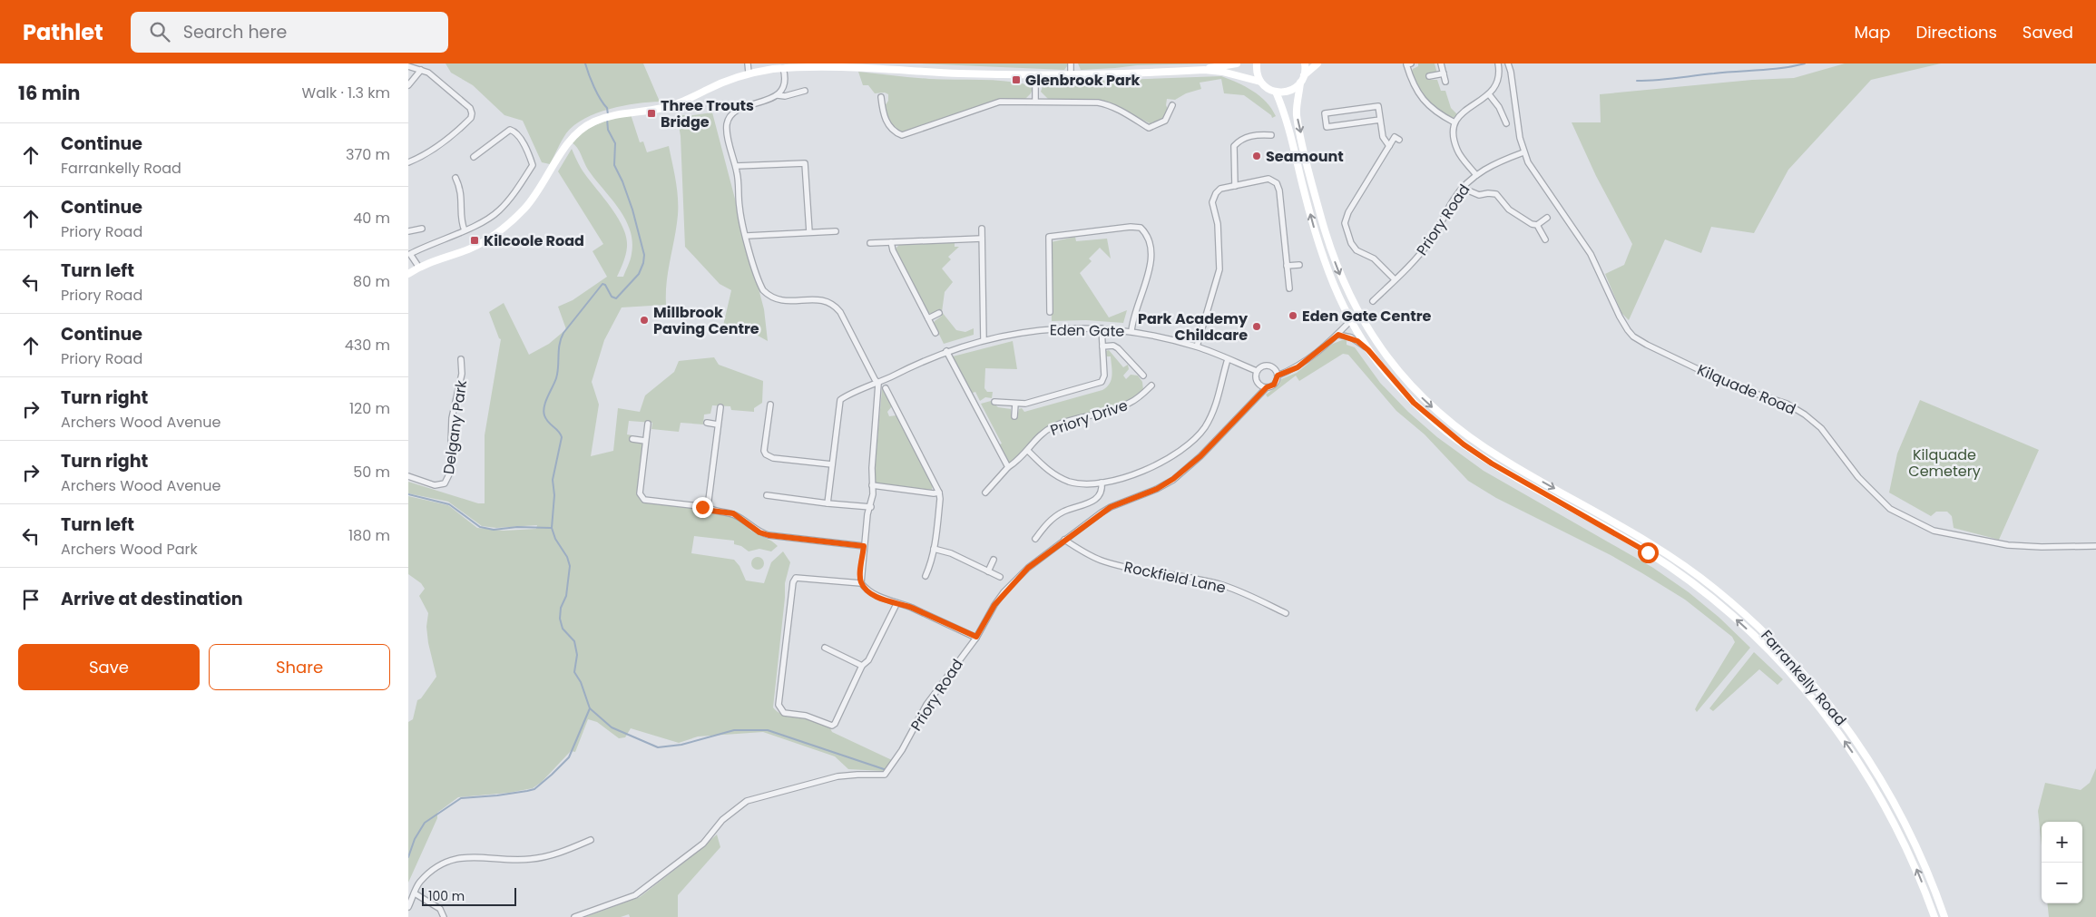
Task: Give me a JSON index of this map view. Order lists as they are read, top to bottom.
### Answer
{
  "streets": {
    "main road": ["Farrankelly Road"],
    "street": [
      "Priory Road",
      "Eden Gate",
      "Kilquade Road",
      "Priory Drive",
      "Delgany Park",
      "Rockfield Lane"
    ]
  },
  "crossings": [
    ["Priory Road", "Eden Gate"],
    ["Priory Road", "Kilquade Road"],
    ["Priory Road", "Rockfield Lane"]
  ],
  "parks": ["Kilquade Cemetery"],
  "places": {
    "transit": ["Glenbrook Park", "Three Trouts Bridge", "Kilcoole Road"],
    "other": [
      "Seamount",
      "Eden Gate Centre",
      "Millbrook Paving Centre",
      "Park Academy Childcare"
    ]
  },
  "scale_bar": "100 m",
  "page": {
    "header": "Pathlet",
    "search": "Search here",
    "nav": ["Map", "Directions", "Saved"],
    "heading": ["16 min", "Walk · 1.3 km"],
    "list": [
      ["Continue", "Farrankelly Road", "370 m"],
      ["Continue", "Priory Road", "40 m"],
      ["Turn left", "Priory Road", "80 m"],
      ["Continue", "Priory Road", "430 m"],
      ["Turn right", "Archers Wood Avenue", "120 m"],
      ["Turn right", "Archers Wood Avenue", "50 m"],
      ["Turn left", "Archers Wood Park", "180 m"],
      "Arrive at destination"
    ],
    "buttons": ["Save", "Share"],
    "map_buttons": ["+", "−"],
    "scale": "100 m"
  }
}
